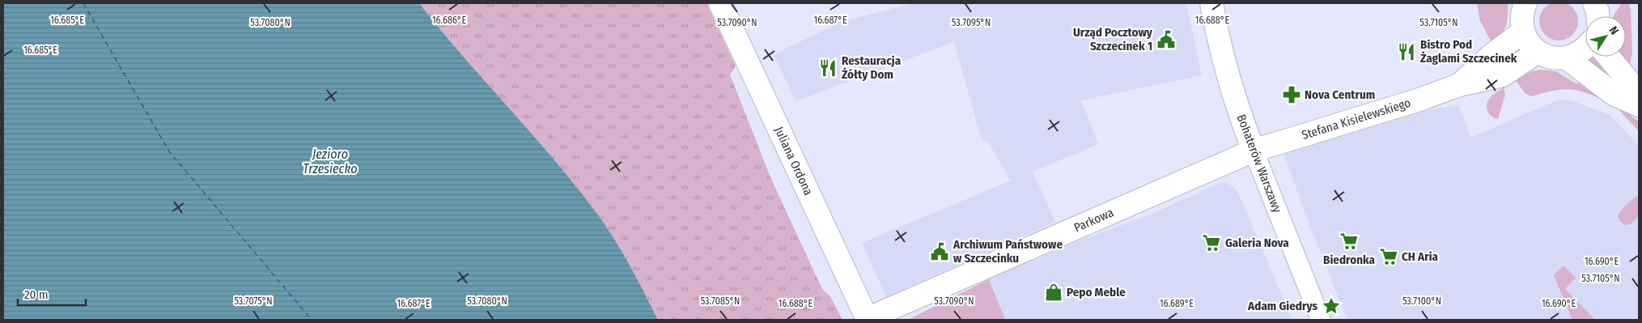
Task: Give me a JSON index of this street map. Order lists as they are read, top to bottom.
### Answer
{
  "streets": {
    "street": [
      "Stefana Kisielewskiego",
      "Juliana Ordona",
      "Bohaterów Warszawy",
      "Parkowa"
    ]
  },
  "crossings": [
    ["Stefana Kisielewskiego", "Bohaterów Warszawy"],
    ["Stefana Kisielewskiego", "Parkowa"],
    ["Juliana Ordona", "Parkowa"],
    ["Bohaterów Warszawy", "Parkowa"]
  ],
  "water": ["Jezioro Trzesiecko"],
  "places": {
    "public building": ["Urząd Pocztowy Szczecinek 1", "Archiwum Państwowe w Szczecinku"],
    "restaurant": ["Bistro Pod Żaglami Szczecinek", "Restauracja Żółty Dom"],
    "pharmacy": ["Nova Centrum"],
    "supermarket": ["Biedronka", "Galeria Nova", "CH Aria"],
    "shop": ["Pepo Meble"],
    "place": ["Adam Giedrys"]
  },
  "scale_bar": "20 m",
  "north": "top right",
  "coordinates": [
    "16.685°E",
    "16.686°E",
    "16.687°E",
    "16.688°E",
    "53.7080°N",
    "53.7090°N",
    "53.7095°N",
    "53.7105°N",
    "16.690°E",
    "53.7075°N",
    "53.7085°N",
    "53.7100°N",
    "16.689°E"
  ]
}
